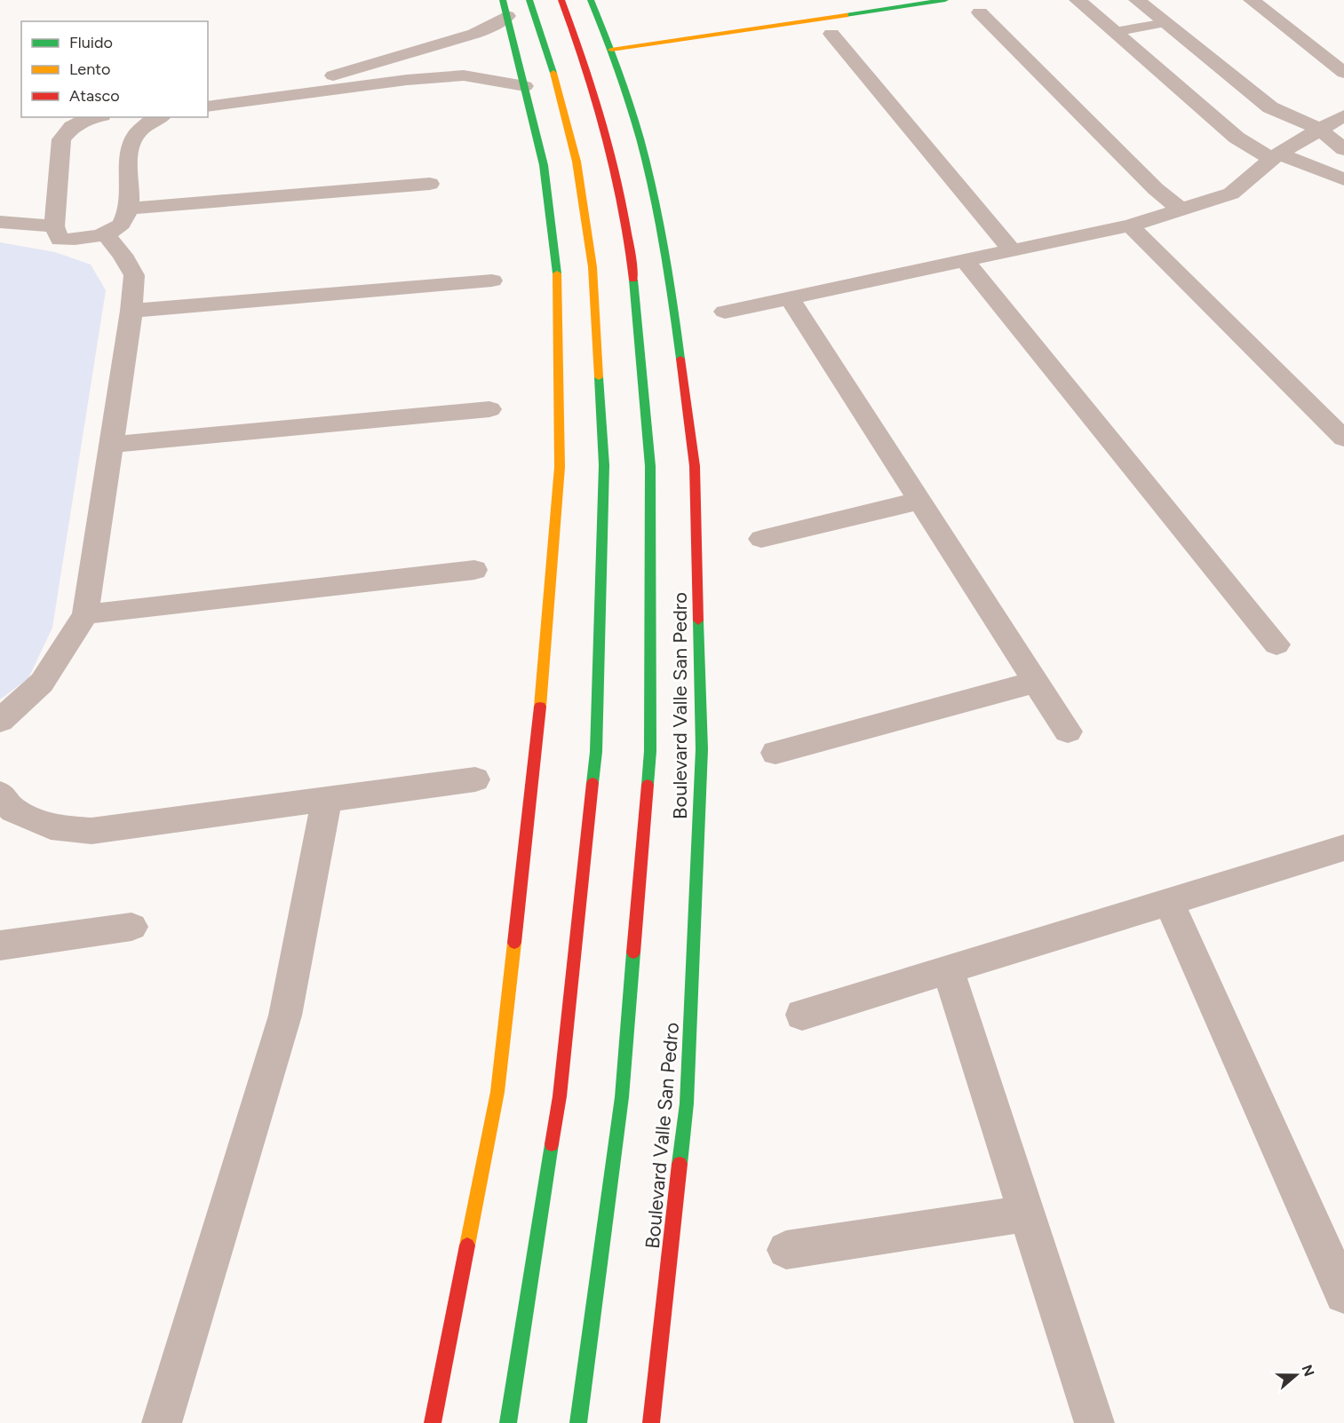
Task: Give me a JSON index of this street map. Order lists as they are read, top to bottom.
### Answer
{
  "streets": {
    "main road": ["Boulevard Valle San Pedro"]
  },
  "legend": ["Fluido", "Lento", "Atasco"],
  "north": "right"
}
